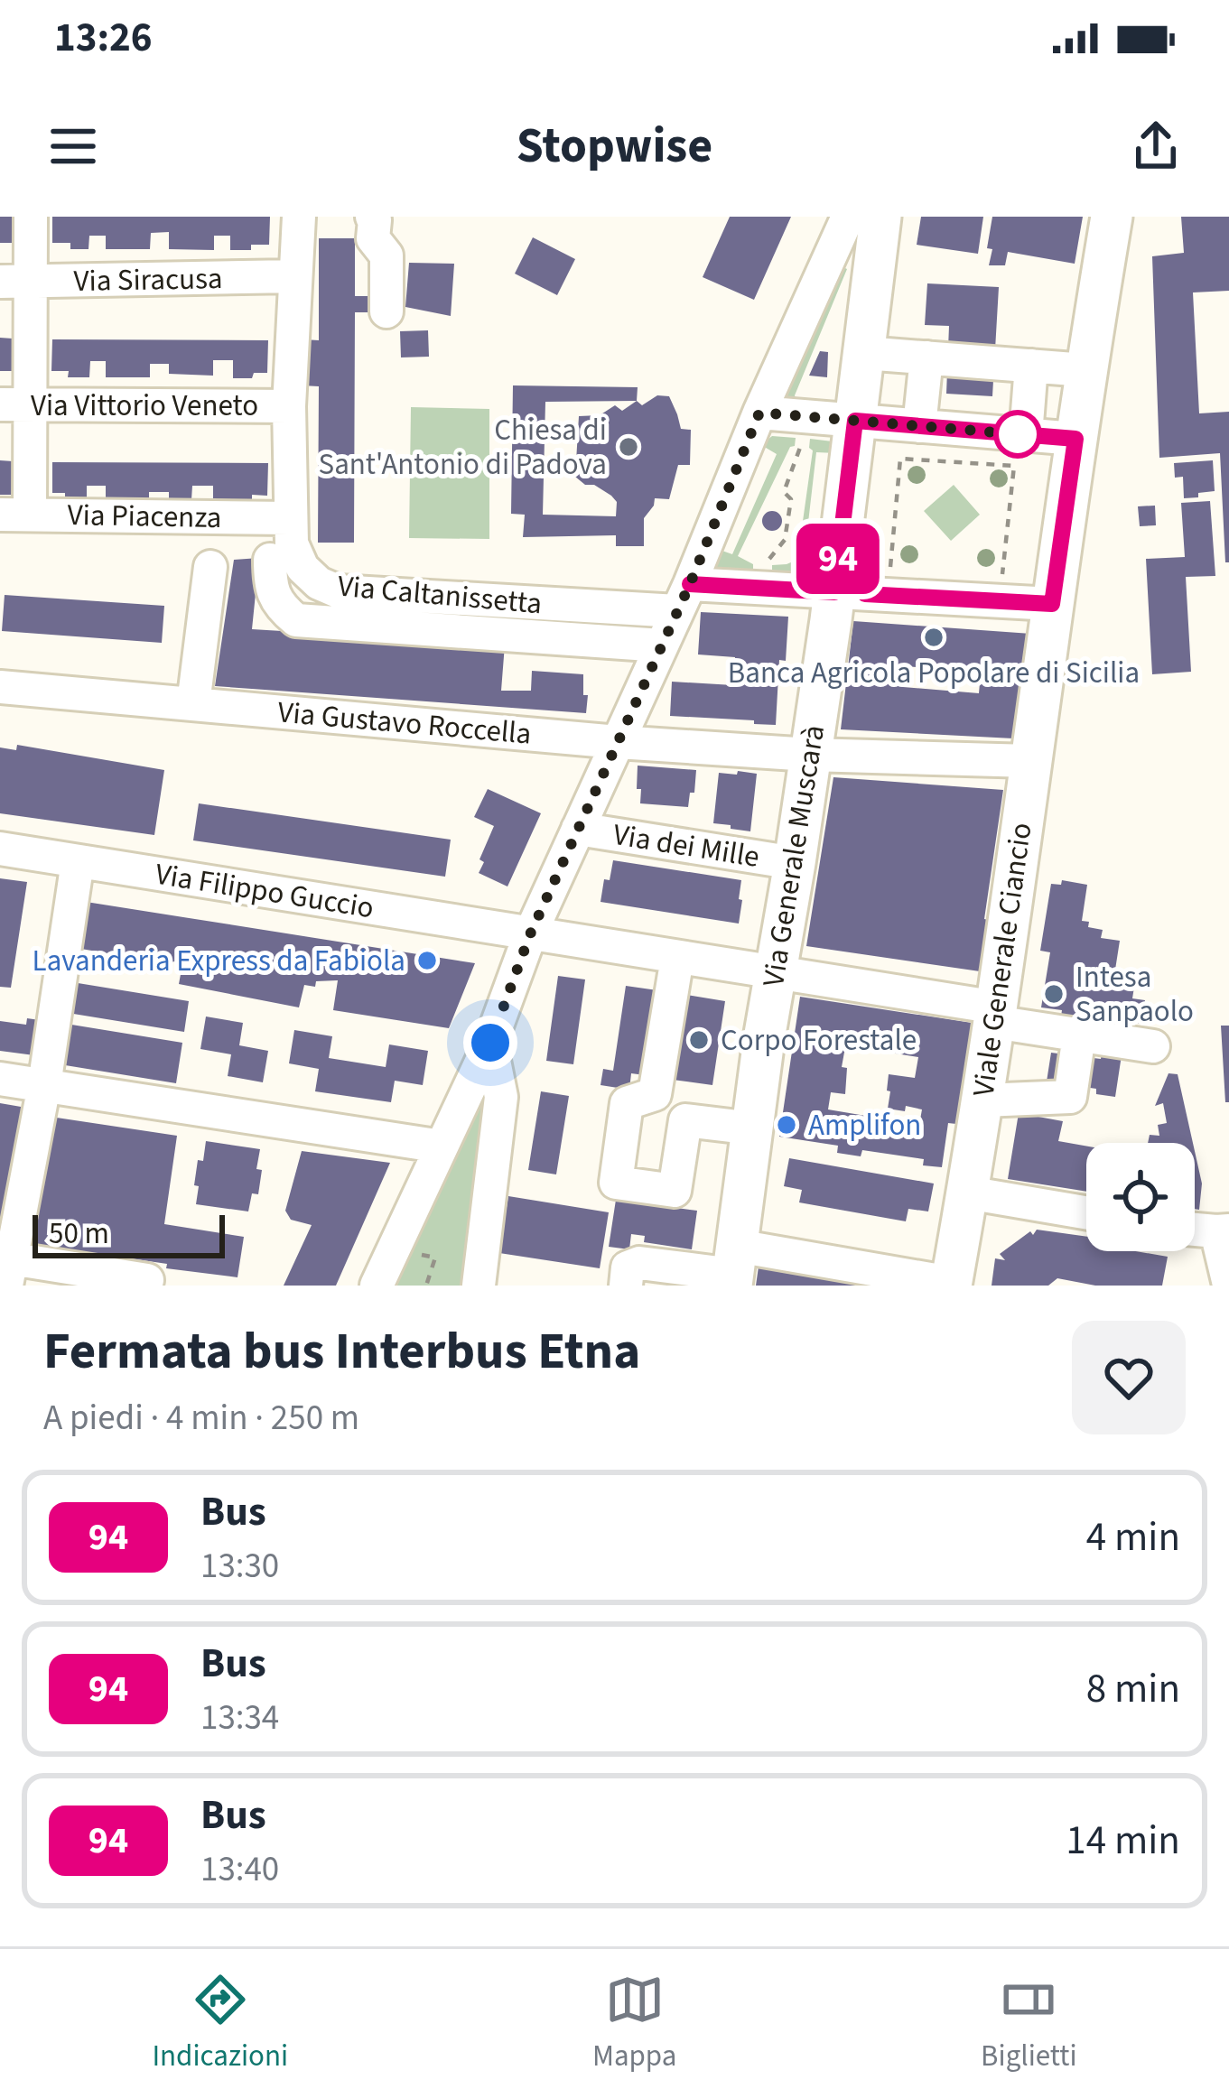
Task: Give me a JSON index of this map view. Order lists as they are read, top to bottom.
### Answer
{
  "streets": {
    "main road": ["Via Generale Muscarà", "Viale Generale Ciancio"],
    "street": [
      "Via Siracusa",
      "Via Vittorio Veneto",
      "Via Piacenza",
      "Via Caltanissetta",
      "Via Gustavo Roccella",
      "Via dei Mille",
      "Via Filippo Guccio"
    ]
  },
  "crossings": [
    ["Via Siracusa", "Via Caltanissetta"],
    ["Via Vittorio Veneto", "Via Caltanissetta"],
    ["Via Piacenza", "Via Caltanissetta"],
    ["Via Caltanissetta", "Via Generale Muscarà"],
    ["Via Caltanissetta", "Viale Generale Ciancio"],
    ["Via Gustavo Roccella", "Via Generale Muscarà"],
    ["Via Gustavo Roccella", "Viale Generale Ciancio"],
    ["Via dei Mille", "Via Generale Muscarà"],
    ["Via Generale Muscarà", "Via Filippo Guccio"],
    ["Via Filippo Guccio", "Viale Generale Ciancio"]
  ],
  "places": [
    "Chiesa di Sant'Antonio di Padova",
    "Banca Agricola Popolare di Sicilia",
    "Lavanderia Express da Fabiola",
    "Intesa Sanpaolo",
    "Corpo Forestale",
    "Amplifon"
  ],
  "lines": ["bus line 94"],
  "scale_bar": "50 m",
  "page": {
    "status": "13:26",
    "header": "Stopwise",
    "on_map": "94",
    "scale": "50 m",
    "heading": ["Fermata bus Interbus Etna", "A piedi · 4 min · 250 m"],
    "list": [
      {
        "mark": "94",
        "name": "Bus",
        "note": "13:30",
        "value": "4 min"
      },
      {
        "mark": "94",
        "name": "Bus",
        "note": "13:34",
        "value": "8 min"
      },
      {
        "mark": "94",
        "name": "Bus",
        "note": "13:40",
        "value": "14 min"
      }
    ],
    "tabs": ["Indicazioni", "Mappa", "Biglietti"]
  }
}
